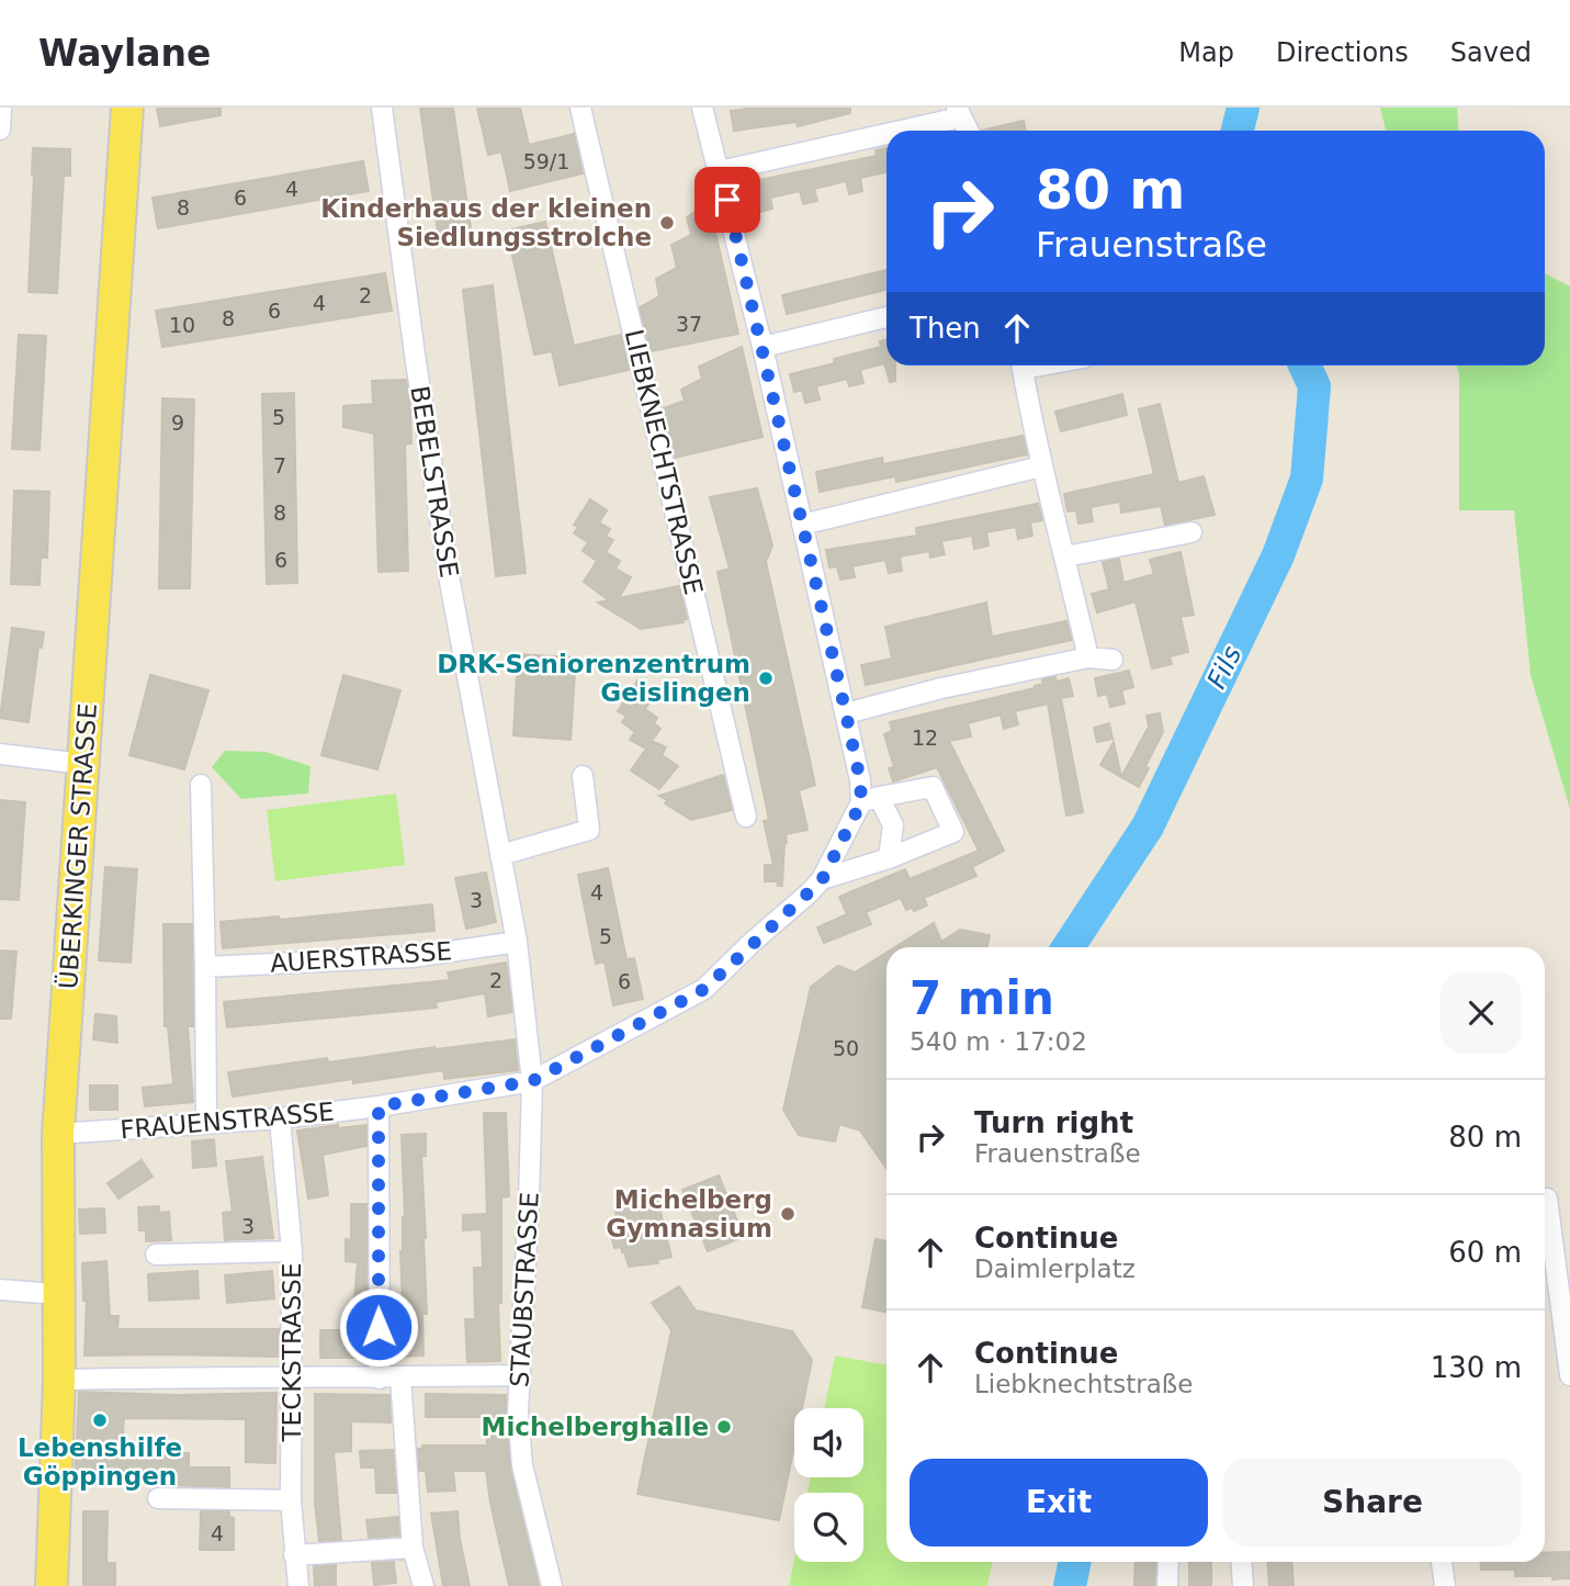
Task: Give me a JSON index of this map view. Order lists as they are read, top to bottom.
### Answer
{
  "streets": {
    "main road": ["ÜBERKINGER STRASSE"],
    "street": [
      "LIEBKNECHTSTRASSE",
      "BEBELSTRASSE",
      "AUERSTRASSE",
      "FRAUENSTRASSE",
      "STAUBSTRASSE",
      "TECKSTRASSE"
    ]
  },
  "crossings": [
    ["BEBELSTRASSE", "AUERSTRASSE"],
    ["BEBELSTRASSE", "STAUBSTRASSE"],
    ["ÜBERKINGER STRASSE", "FRAUENSTRASSE"],
    ["AUERSTRASSE", "STAUBSTRASSE"],
    ["FRAUENSTRASSE", "STAUBSTRASSE"],
    ["FRAUENSTRASSE", "TECKSTRASSE"]
  ],
  "water": ["Fils"],
  "places": [
    "Kinderhaus der kleinen Siedlungsstrolche",
    "DRK-Seniorenzentrum Geislingen",
    "Michelberg Gymnasium",
    "Lebenshilfe Göppingen",
    "Michelberghalle"
  ],
  "house_numbers": [
    "59/1",
    "4",
    "6",
    "8",
    "2",
    "4",
    "6",
    "8",
    "37",
    "10",
    "5",
    "9",
    "7",
    "8",
    "6",
    "12",
    "4",
    "3",
    "5",
    "2",
    "6",
    "50",
    "3",
    "4"
  ],
  "page": {
    "header": "Waylane",
    "nav": ["Map", "Directions", "Saved"],
    "turn": ["80 m", "Frauenstraße"],
    "then": "Then",
    "heading": ["7 min", "540 m · 17:02"],
    "list": [
      {
        "name": "Turn right",
        "note": "Frauenstraße",
        "value": "80 m"
      },
      {
        "name": "Continue",
        "note": "Daimlerplatz",
        "value": "60 m"
      },
      {
        "name": "Continue",
        "note": "Liebknechtstraße",
        "value": "130 m"
      }
    ],
    "buttons": ["Exit", "Share"]
  }
}
